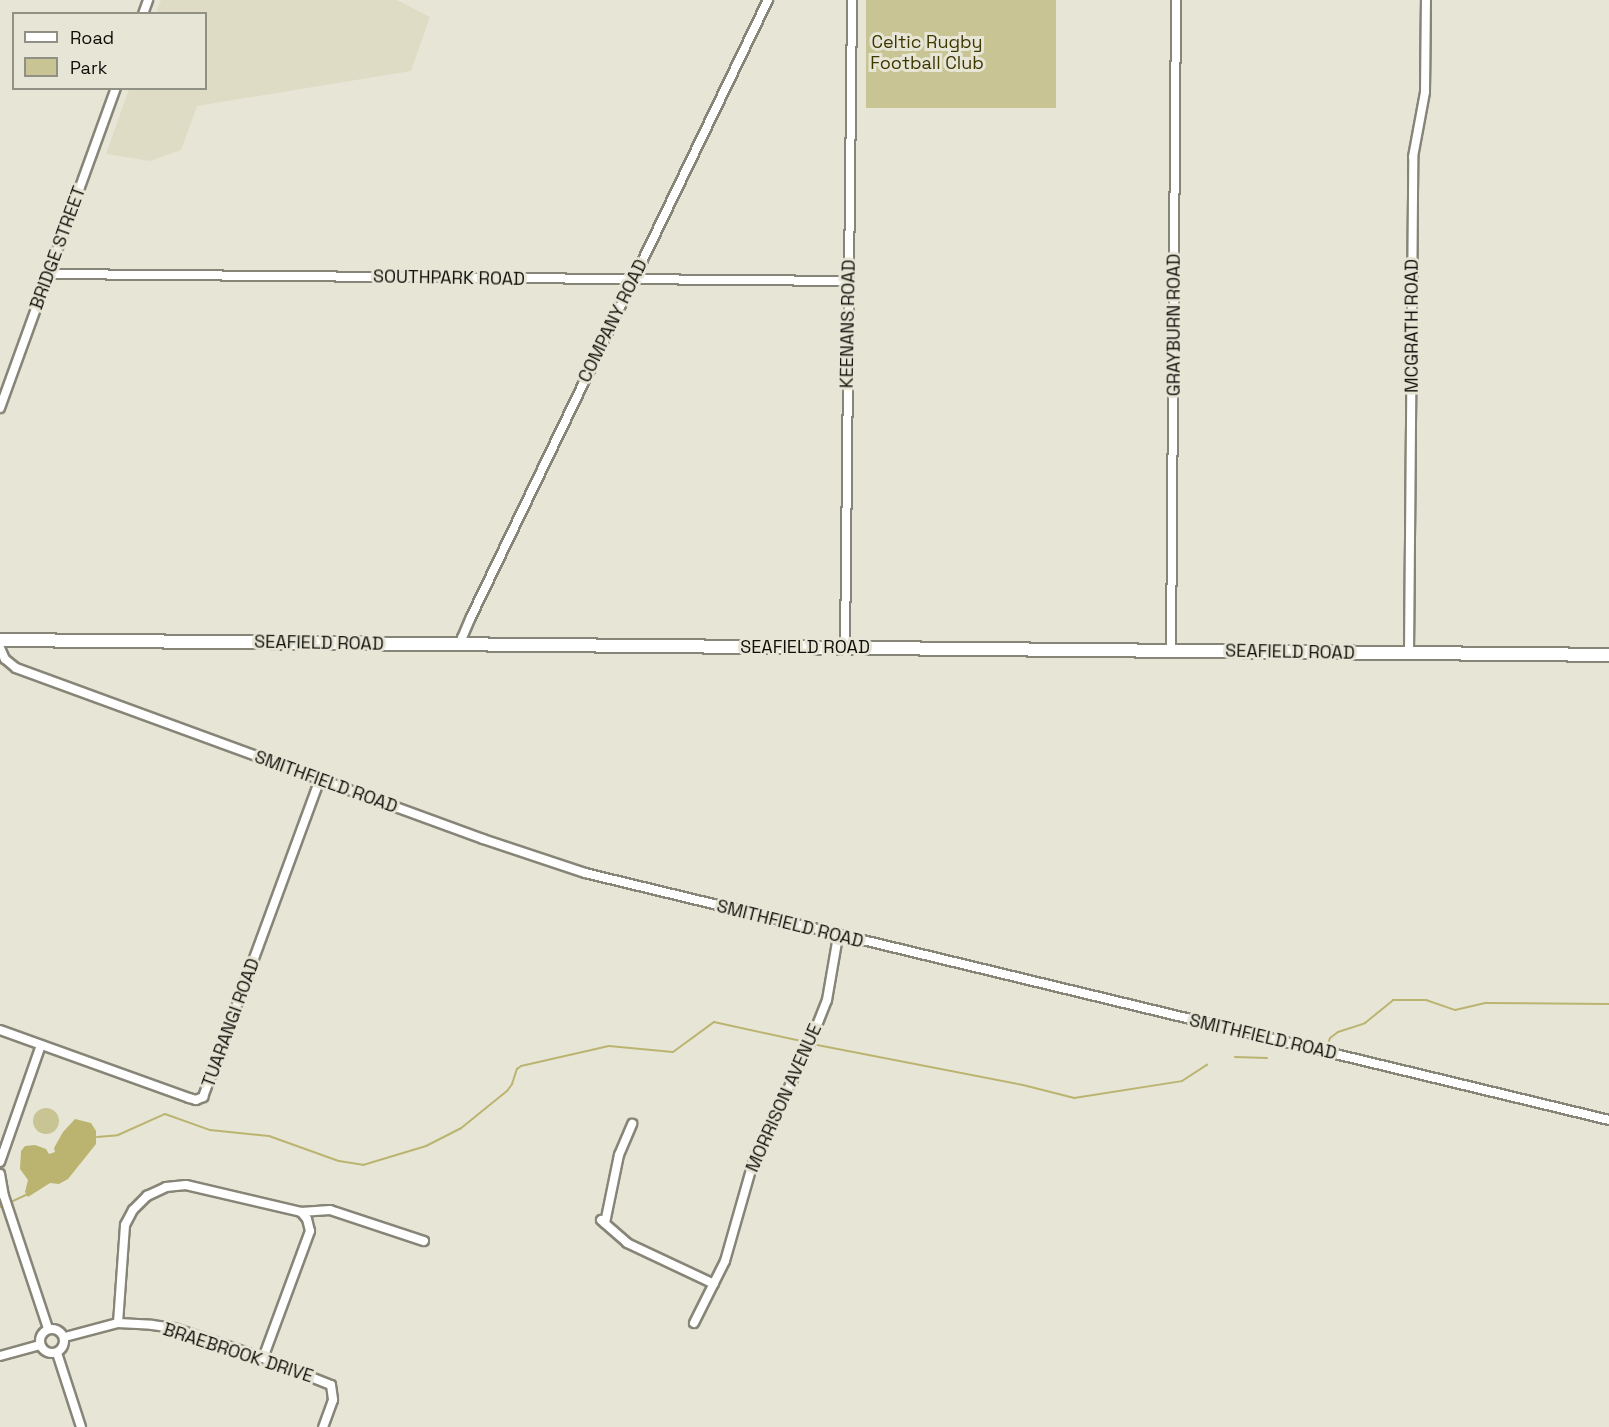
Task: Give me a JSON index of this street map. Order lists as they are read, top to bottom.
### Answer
{
  "streets": {
    "street": [
      "BRIDGE STREET",
      "SOUTHPARK ROAD",
      "COMPANY ROAD",
      "KEENANS ROAD",
      "GRAYBURN ROAD",
      "MCGRATH ROAD",
      "SEAFIELD ROAD",
      "SMITHFIELD ROAD",
      "TUARANGI ROAD",
      "MORRISON AVENUE",
      "BRAEBROOK DRIVE"
    ]
  },
  "crossings": [
    ["BRIDGE STREET", "SOUTHPARK ROAD"],
    ["SOUTHPARK ROAD", "COMPANY ROAD"],
    ["SOUTHPARK ROAD", "KEENANS ROAD"],
    ["COMPANY ROAD", "SEAFIELD ROAD"],
    ["KEENANS ROAD", "SEAFIELD ROAD"],
    ["GRAYBURN ROAD", "SEAFIELD ROAD"],
    ["MCGRATH ROAD", "SEAFIELD ROAD"],
    ["SMITHFIELD ROAD", "TUARANGI ROAD"],
    ["SMITHFIELD ROAD", "MORRISON AVENUE"]
  ],
  "parks": ["Celtic Rugby Football Club"],
  "legend": ["Road", "Park"]
}
